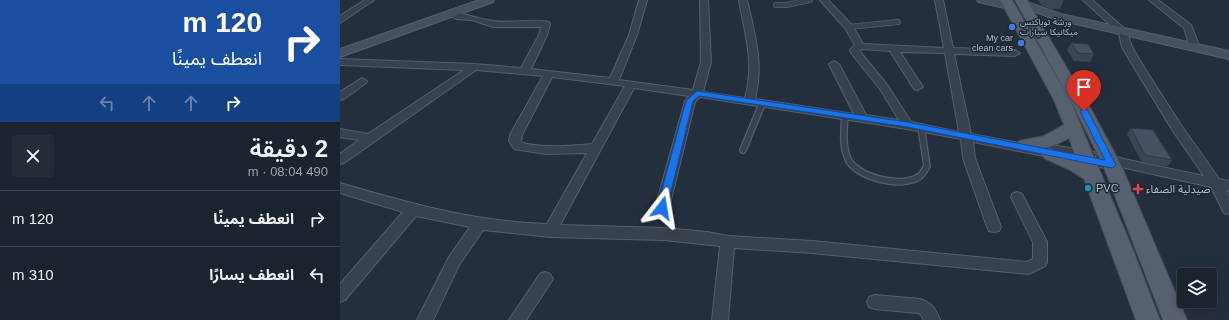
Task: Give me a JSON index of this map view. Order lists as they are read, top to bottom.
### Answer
{
  "places": {
    "other": ["ورشة توباكتس ميكانيكا سيارات", "My car clean cars", "PVC"],
    "health": ["صيدلية الصفاء"]
  },
  "page": {
    "turn": ["120 m", "انعطف يمينًا"],
    "heading": ["2 دقيقة", "490 m · 08:04"],
    "list": [
      {
        "name": "انعطف يمينًا",
        "value": "120 m"
      },
      {
        "name": "انعطف يسارًا",
        "value": "310 m"
      }
    ]
  }
}
